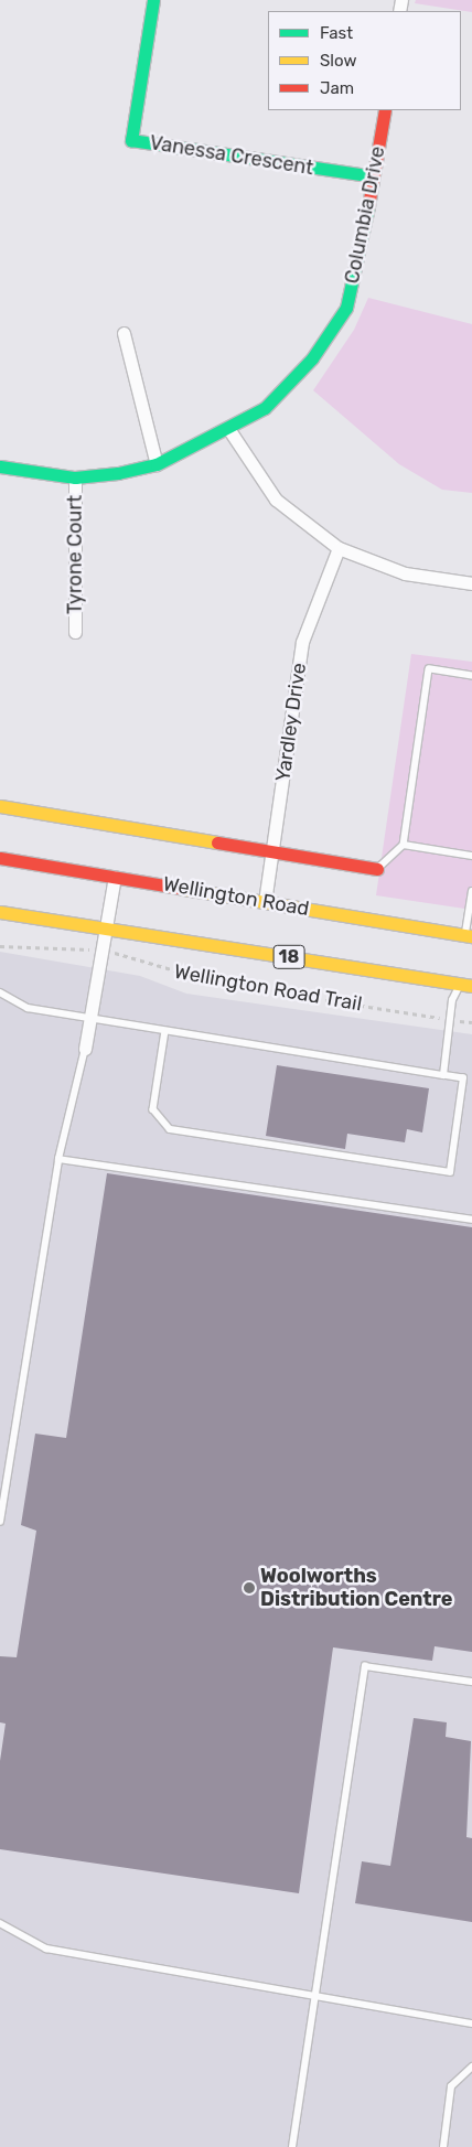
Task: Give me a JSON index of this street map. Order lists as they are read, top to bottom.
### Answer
{
  "streets": {
    "main road": [
      "Vanessa Crescent",
      "Columbia Drive",
      "Wellington Road",
      "18"
    ],
    "street": ["Tyrone Court", "Yardley Drive"],
    "path": ["Wellington Road Trail"]
  },
  "crossings": [
    ["Vanessa Crescent", "Columbia Drive"],
    ["Columbia Drive", "Tyrone Court"],
    ["Yardley Drive", "Wellington Road"]
  ],
  "places": ["Woolworths Distribution Centre"],
  "legend": ["Fast", "Slow", "Jam"]
}
